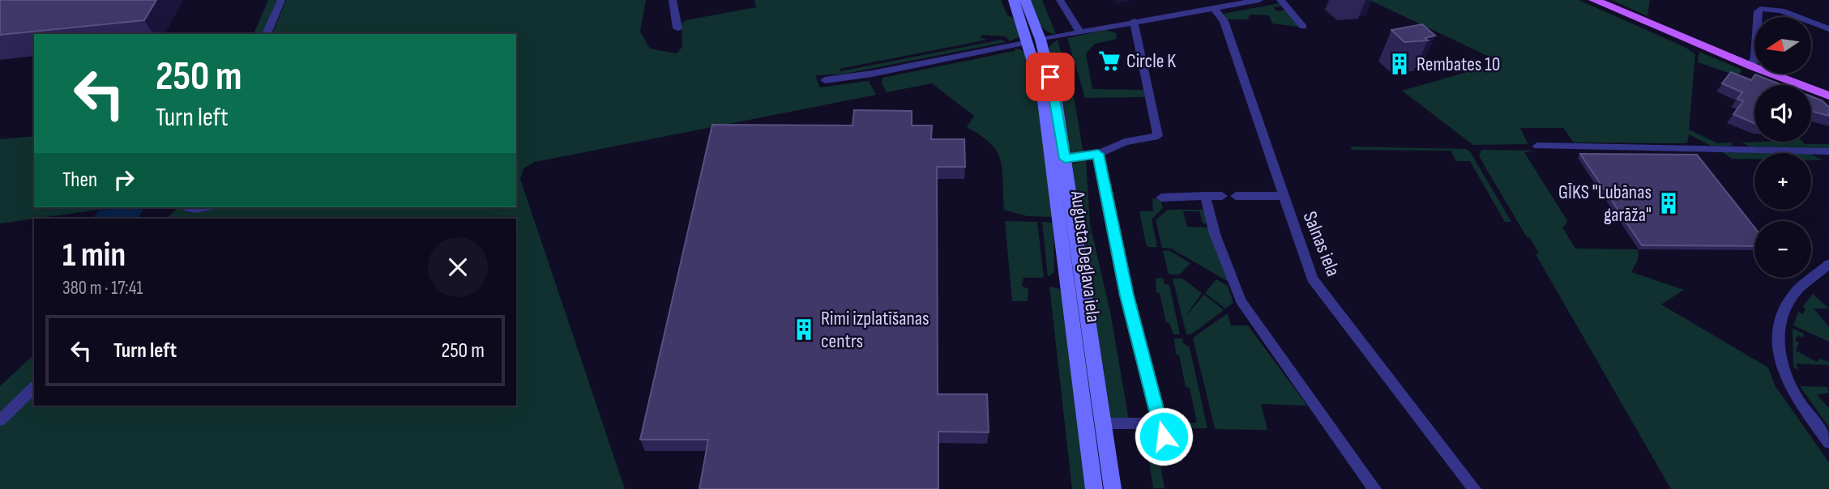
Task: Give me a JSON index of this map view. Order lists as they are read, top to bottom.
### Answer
{
  "streets": {
    "main road": ["Augusta Deglava iela"],
    "street": ["Salnas iela"]
  },
  "places": {
    "supermarket": ["Circle K"],
    "building": ["Rembates 10", "GĪKS \"Lubānas garāža\"", "Rimi izplatīšanas centrs"]
  },
  "north": "left",
  "page": {
    "map_buttons": ["+", "−"],
    "turn": ["250 m", "Turn left"],
    "then": "Then",
    "heading": ["1 min", "380 m · 17:41"],
    "list": [
      {
        "name": "Turn left",
        "value": "250 m"
      }
    ]
  }
}
